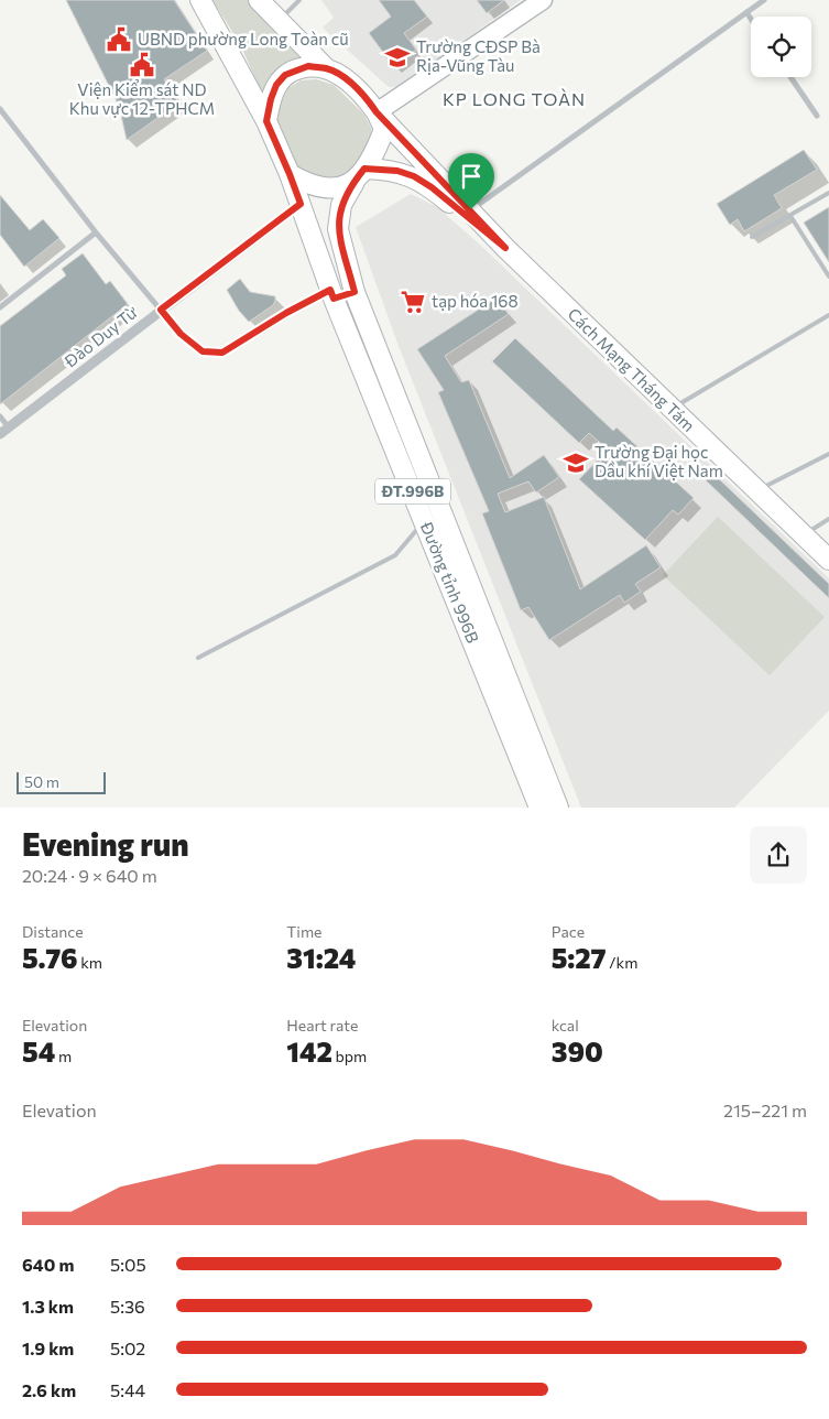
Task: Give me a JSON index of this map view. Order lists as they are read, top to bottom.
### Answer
{
  "streets": {
    "main road": ["Cách Mạng Tháng Tám", "ĐT.996B", "Đường tỉnh 996B"],
    "street": ["Đào Duy Từ"]
  },
  "crossings": [
    ["Đào Duy Từ", "Đường tỉnh 996B"],
    ["Cách Mạng Tháng Tám", "Đường tỉnh 996B"]
  ],
  "districts": ["KP LONG TOÀN"],
  "places": {
    "public building": ["UBND phường Long Toàn cũ", "Viện Kiểm sát ND Khu vực 12-TPHCM"],
    "school or university": ["Trường CĐSP Bà Rịa-Vũng Tàu", "Trường Đại học Dầu khí Việt Nam"],
    "supermarket": ["tạp hóa 168"]
  },
  "scale_bar": "50 m",
  "page": {
    "scale": "50 m",
    "heading": ["Evening run", "20:24 · 9 × 640 m"],
    "stats": [
      ["Distance", "5.76 km"],
      ["Time", "31:24"],
      ["Pace", "5:27 /km"],
      ["Elevation", "54 m"],
      ["Heart rate", "142 bpm"],
      ["kcal", "390"]
    ],
    "chart": ["Elevation", "215–221 m"],
    "list": [
      {
        "name": "640 m",
        "note": "5:05"
      },
      {
        "name": "1.3 km",
        "note": "5:36"
      },
      {
        "name": "1.9 km",
        "note": "5:02"
      },
      {
        "name": "2.6 km",
        "note": "5:44"
      }
    ]
  }
}
